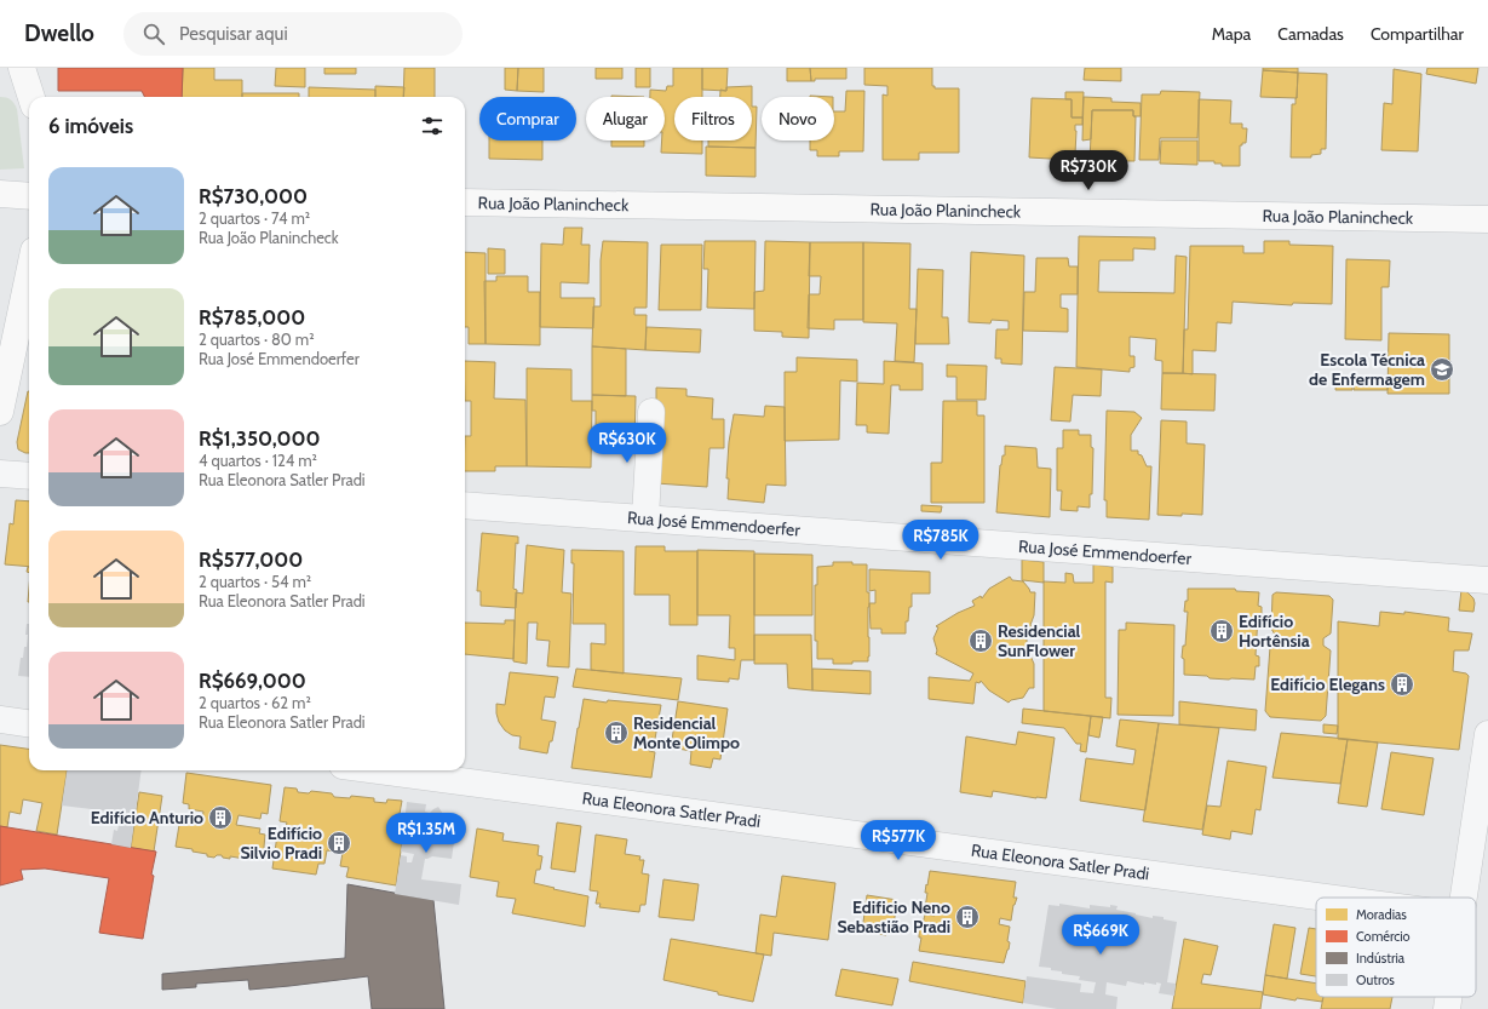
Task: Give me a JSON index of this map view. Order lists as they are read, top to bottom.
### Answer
{
  "streets": {
    "main road": ["Rua João Planincheck"],
    "street": ["Rua José Emmendoerfer", "Rua Eleonora Satler Pradi"]
  },
  "places": {
    "school or university": ["Escola Técnica de Enfermagem"],
    "building": [
      "Edifício Hortênsia",
      "Residencial SunFlower",
      "Edifício Elegans",
      "Residencial Monte Olimpo",
      "Edifício Anturio",
      "Edifício Silvio Pradi",
      "Edificio Neno Sebastião Pradi"
    ]
  },
  "legend": [
    "Moradias",
    "Comércio",
    "Indústria",
    "Outros"
  ],
  "page": {
    "header": "Dwello",
    "search": "Pesquisar aqui",
    "nav": ["Mapa", "Camadas", "Compartilhar"],
    "chip": [
      "Comprar",
      "Alugar",
      "Filtros",
      "Novo"
    ],
    "heading": "6 imóveis",
    "price": [
      "R$730K",
      "R$630K",
      "R$785K",
      "R$1.35M",
      "R$577K",
      "R$669K"
    ],
    "list": [
      {
        "name": "R$730,000",
        "note": "2 quartos · 74 m² · Rua João Planincheck"
      },
      {
        "name": "R$785,000",
        "note": "2 quartos · 80 m² · Rua José Emmendoerfer"
      },
      {
        "name": "R$1,350,000",
        "note": "4 quartos · 124 m² · Rua Eleonora Satler Pradi"
      },
      {
        "name": "R$577,000",
        "note": "2 quartos · 54 m² · Rua Eleonora Satler Pradi"
      },
      {
        "name": "R$669,000",
        "note": "2 quartos · 62 m² · Rua Eleonora Satler Pradi"
      }
    ]
  }
}
